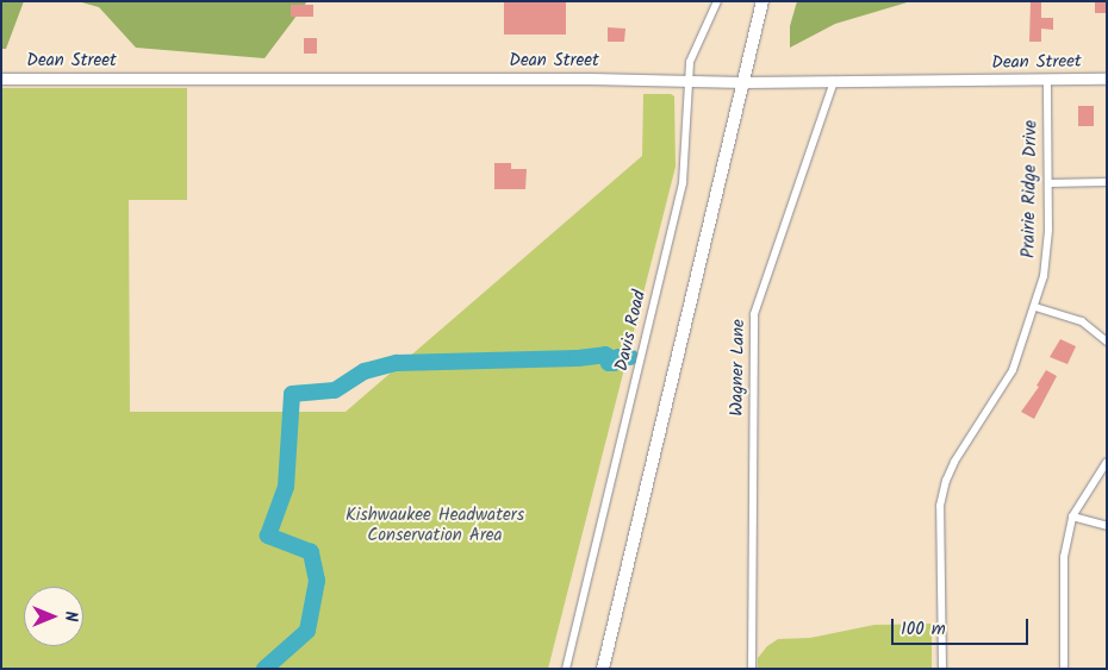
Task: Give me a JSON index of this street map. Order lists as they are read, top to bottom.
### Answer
{
  "streets": {
    "street": [
      "Dean Street",
      "Prairie Ridge Drive",
      "Davis Road",
      "Wagner Lane"
    ]
  },
  "crossings": [
    ["Dean Street", "Prairie Ridge Drive"],
    ["Dean Street", "Davis Road"],
    ["Dean Street", "Wagner Lane"]
  ],
  "parks": ["Kishwaukee Headwaters Conservation Area"],
  "scale_bar": "100 m",
  "north": "right"
}
